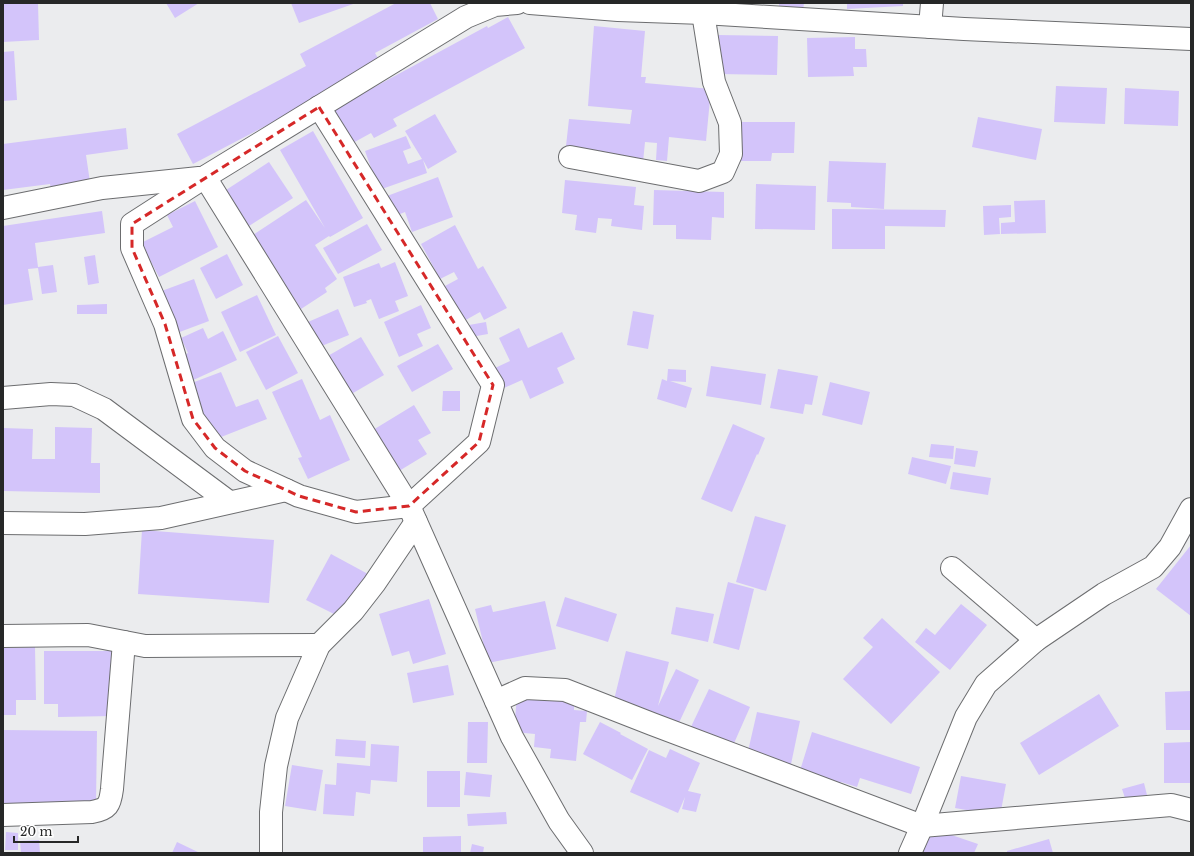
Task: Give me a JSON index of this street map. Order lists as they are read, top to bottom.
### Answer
{
  "scale_bar": "20 m"
}
